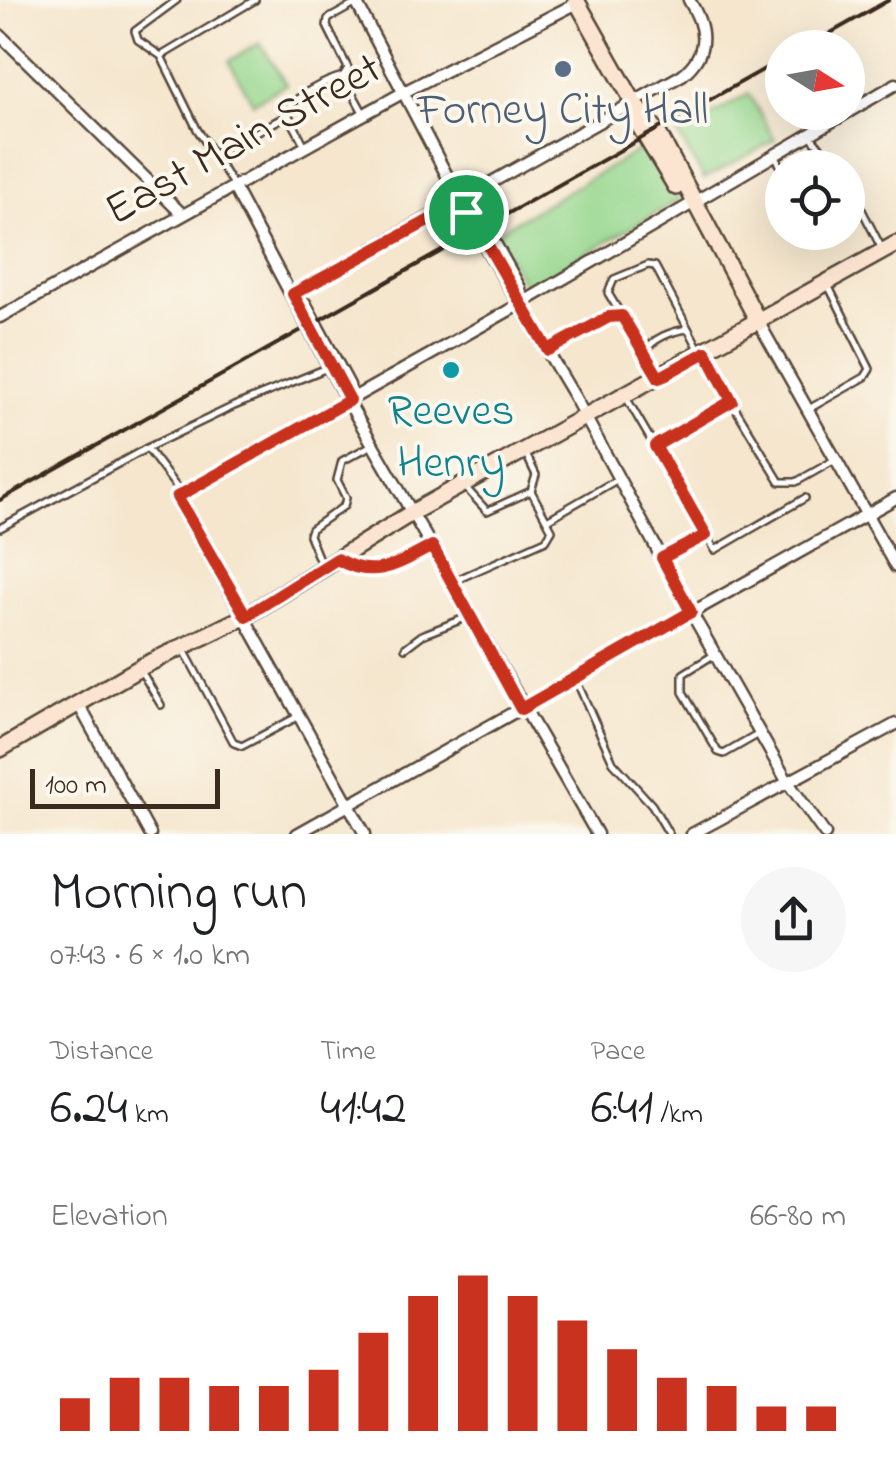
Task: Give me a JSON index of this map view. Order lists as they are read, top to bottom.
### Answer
{
  "streets": {
    "street": ["East Main Street"]
  },
  "places": ["Forney City Hall", "Reeves Henry"],
  "scale_bar": "100 m",
  "north": "right",
  "page": {
    "scale": "100 m",
    "heading": ["Morning run", "07:43 · 6 × 1.0 km"],
    "stats": [
      ["Distance", "6.24 km"],
      ["Time", "41:42"],
      ["Pace", "6:41 /km"]
    ],
    "chart": ["Elevation", "66–80 m"]
  }
}
